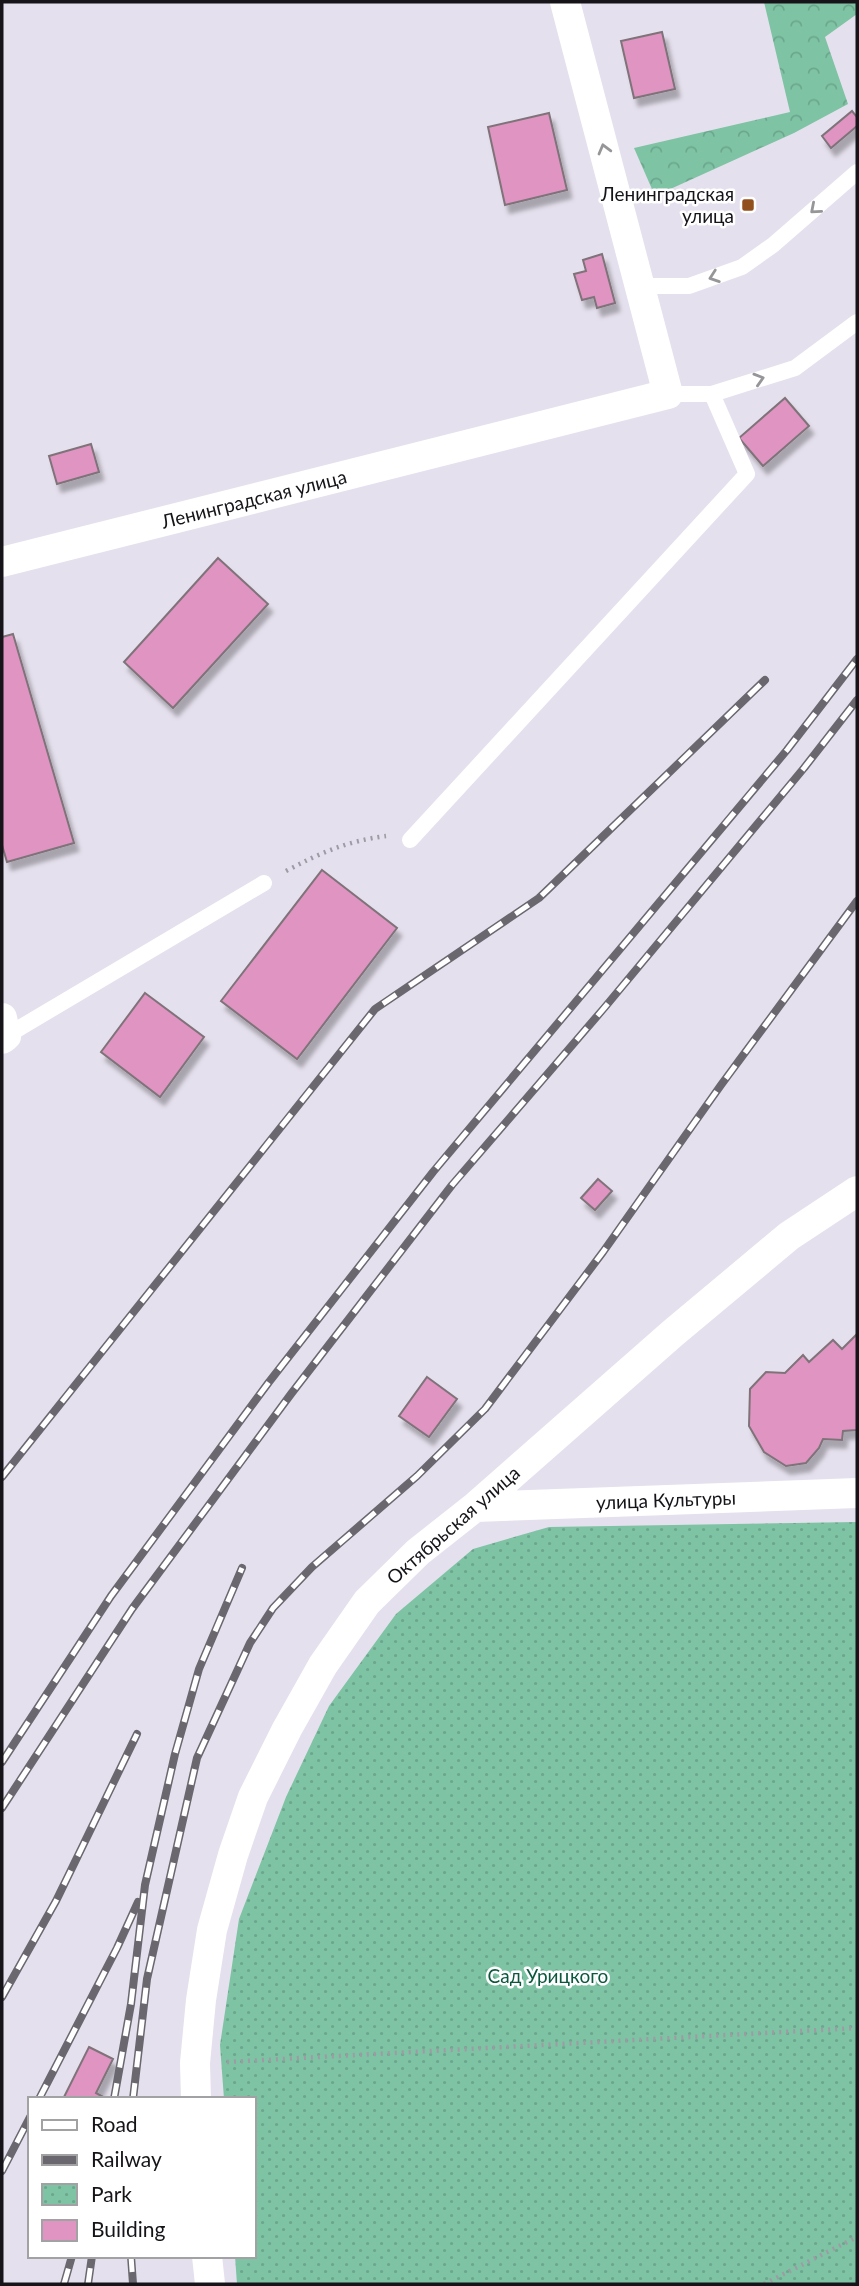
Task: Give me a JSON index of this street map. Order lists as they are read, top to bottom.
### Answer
{
  "streets": {
    "street": ["Ленинградская улица", "улица Культуры", "Октябрьская улица"]
  },
  "crossings": [
    ["улица Культуры", "Октябрьская улица"]
  ],
  "parks": ["Сад Урицкого"],
  "places": {
    "transit": ["Ленинградская улица"]
  },
  "legend": [
    "Road",
    "Railway",
    "Park",
    "Building"
  ]
}
